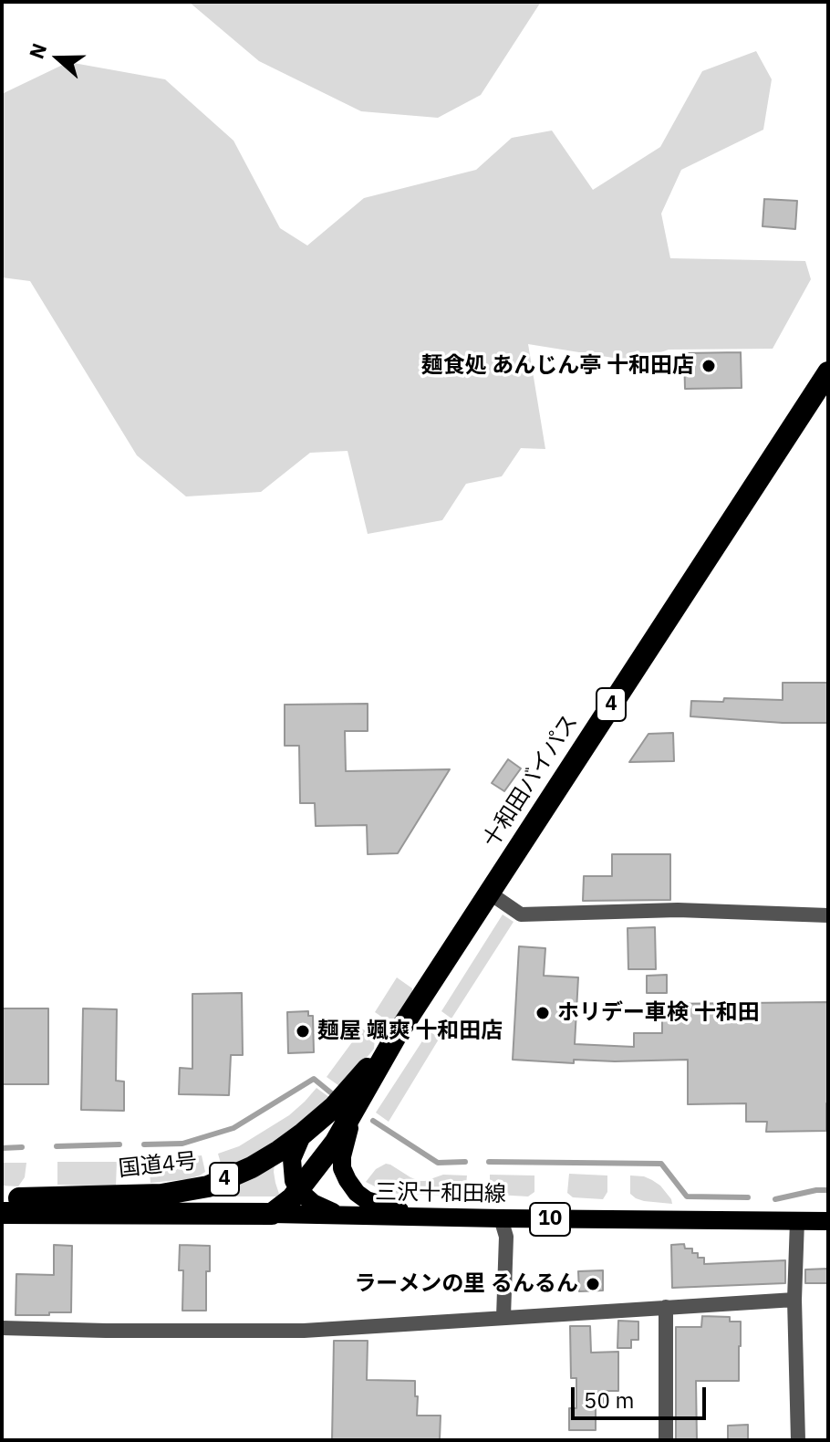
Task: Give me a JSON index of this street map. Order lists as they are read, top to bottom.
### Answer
{
  "streets": {
    "highway": ["4", "十和田バイパス", "国道4号"],
    "main road": ["三沢十和田線", "10"]
  },
  "crossings": [
    ["十和田バイパス", "国道4号"],
    ["十和田バイパス", "三沢十和田線"],
    ["十和田バイパス", "10"],
    ["国道4号", "三沢十和田線"],
    ["三沢十和田線", "10"]
  ],
  "places": [
    "麺食処 あんじん亭 十和田店",
    "ホリデー車検 十和田",
    "麺屋 颯爽 十和田店",
    "ラーメンの里 るんるん"
  ],
  "scale_bar": "50 m",
  "north": "left"
}
